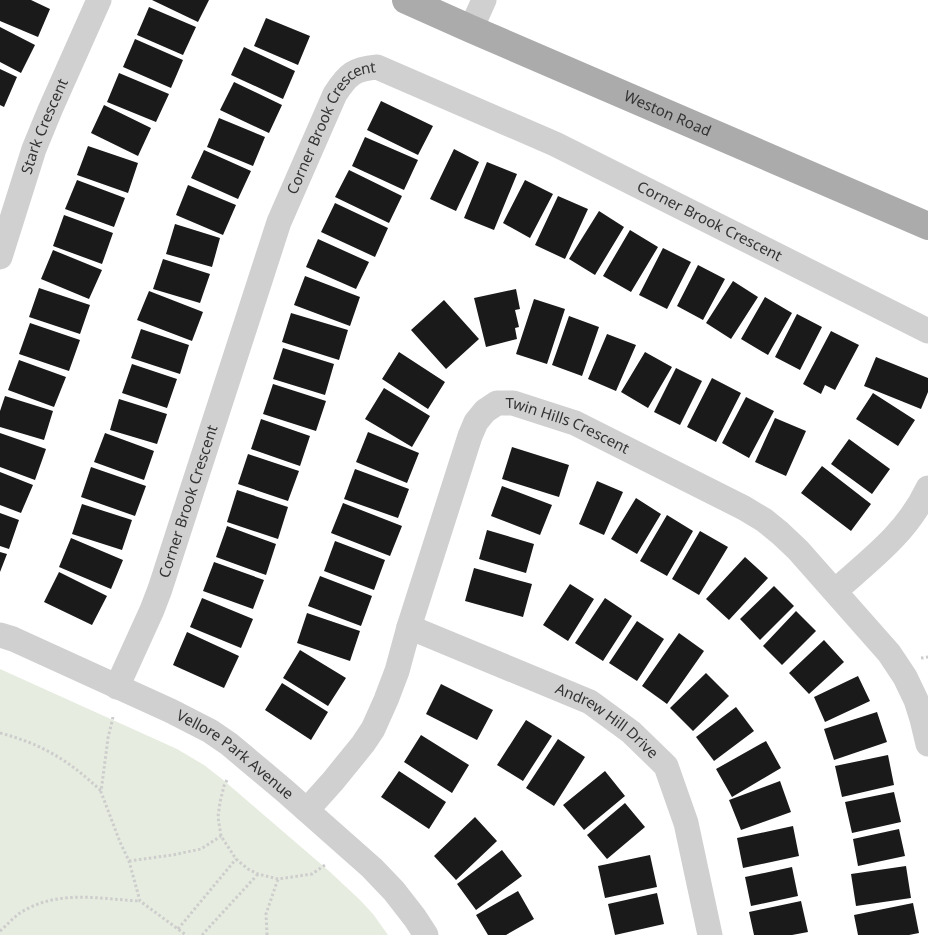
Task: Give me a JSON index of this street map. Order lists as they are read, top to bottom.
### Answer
{
  "streets": {
    "main road": ["Weston Road"],
    "street": [
      "Stark Crescent",
      "Corner Brook Crescent",
      "Twin Hills Crescent",
      "Andrew Hill Drive",
      "Vellore Park Avenue"
    ]
  },
  "crossings": [
    ["Corner Brook Crescent", "Vellore Park Avenue"],
    ["Twin Hills Crescent", "Andrew Hill Drive"],
    ["Twin Hills Crescent", "Vellore Park Avenue"]
  ]
}
